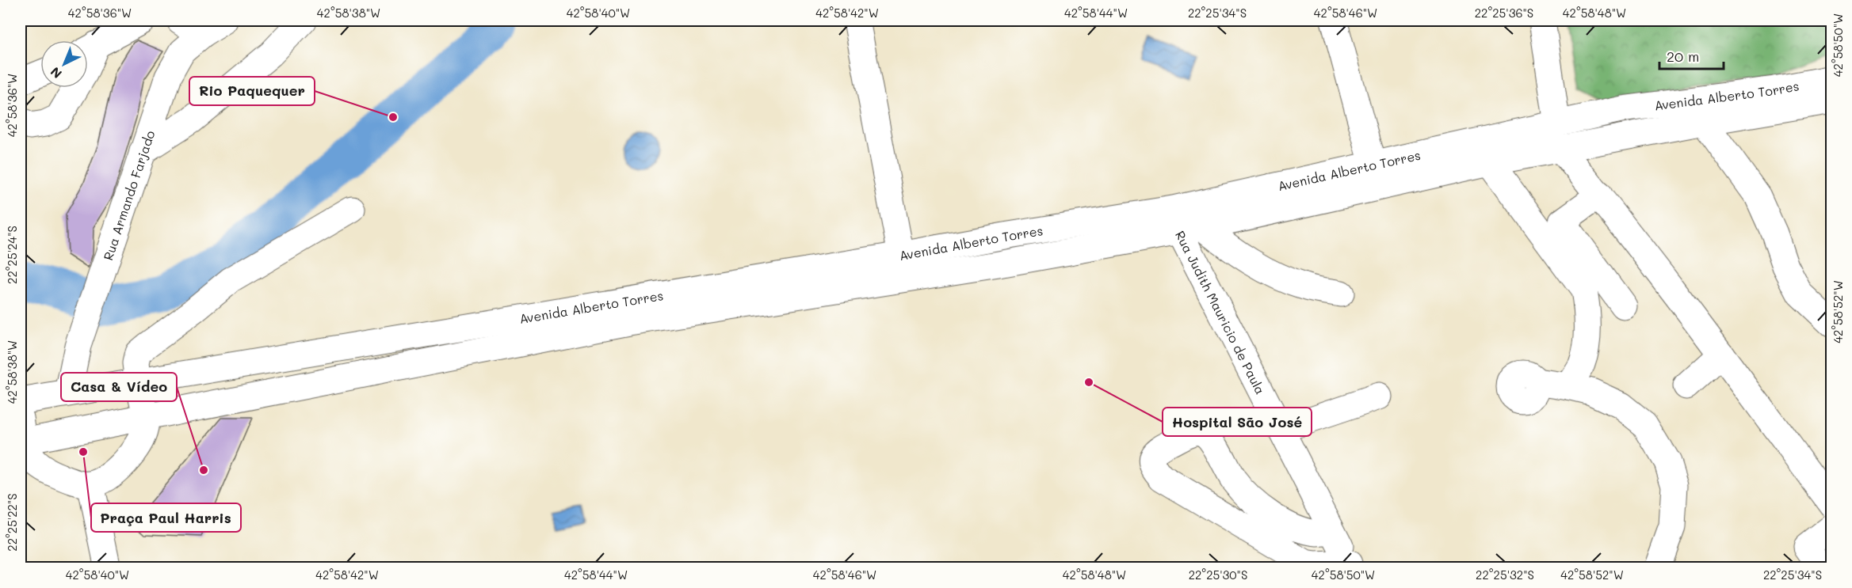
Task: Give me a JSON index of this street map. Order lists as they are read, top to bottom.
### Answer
{
  "streets": {
    "main road": ["Avenida Alberto Torres", "Rua Armando Farjado", "Rua Judith Mauricio de Paula"]
  },
  "crossings": [
    ["Avenida Alberto Torres", "Rua Armando Farjado"],
    ["Avenida Alberto Torres", "Rua Judith Mauricio de Paula"]
  ],
  "places": [
    "Rio Paquequer",
    "Hospital São José",
    "Praça Paul Harris",
    "Casa & Vídeo"
  ],
  "scale_bar": "20 m",
  "north": "bottom left",
  "coordinates": [
    "42°58'36\"W",
    "42°58'38\"W",
    "42°58'40\"W",
    "42°58'42\"W",
    "42°58'44\"W",
    "22°25'34\"S",
    "42°58'46\"W",
    "22°25'36\"S",
    "42°58'48\"W",
    "42°58'50\"W",
    "22°25'24\"S",
    "42°58'52\"W",
    "22°25'22\"S",
    "22°25'30\"S",
    "22°25'32\"S"
  ]
}
